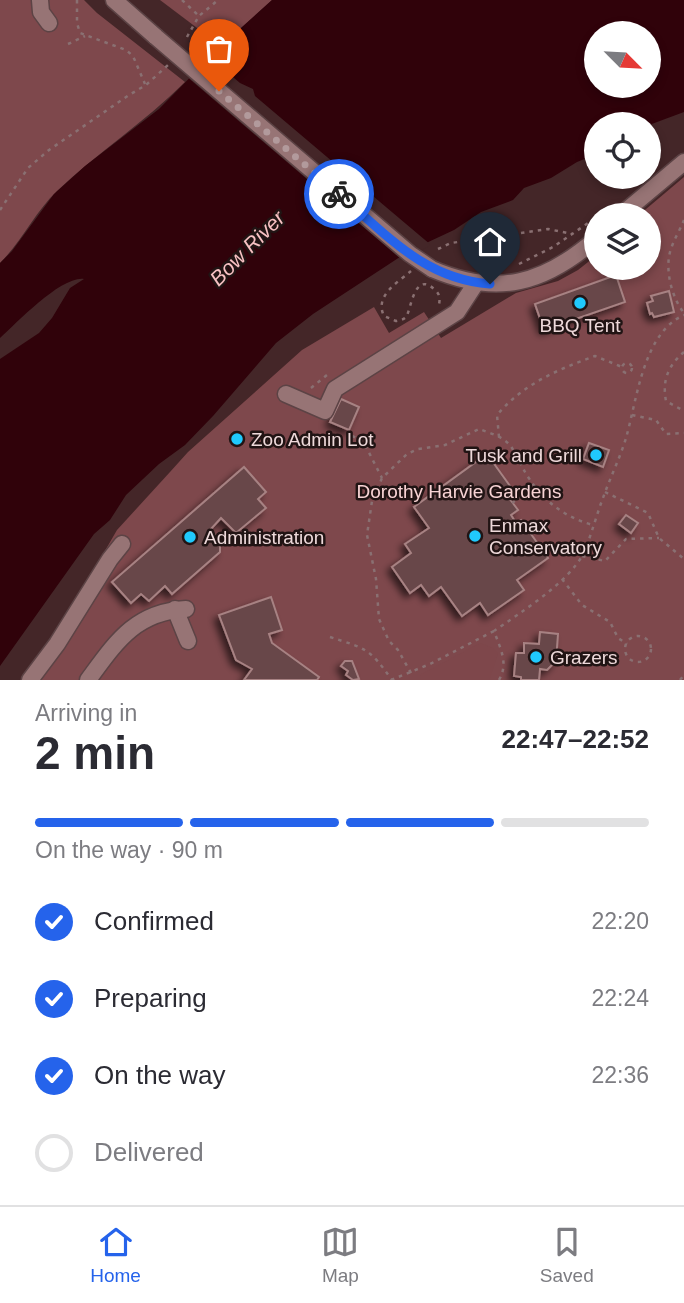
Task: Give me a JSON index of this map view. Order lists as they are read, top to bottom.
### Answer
{
  "water": ["Bow River"],
  "parks": ["Dorothy Harvie Gardens"],
  "places": [
    "BBQ Tent",
    "Zoo Admin Lot",
    "Tusk and Grill",
    "Enmax Conservatory",
    "Administration",
    "Grazers"
  ],
  "north": "bottom right",
  "page": {
    "heading": ["2 min", "Arriving in", "22:47–22:52"],
    "bar": "On the way · 90 m",
    "list": [
      ["Confirmed", "22:20"],
      ["Preparing", "22:24"],
      ["On the way", "22:36"],
      "Delivered"
    ],
    "tabs": ["Home", "Map", "Saved"]
  }
}
